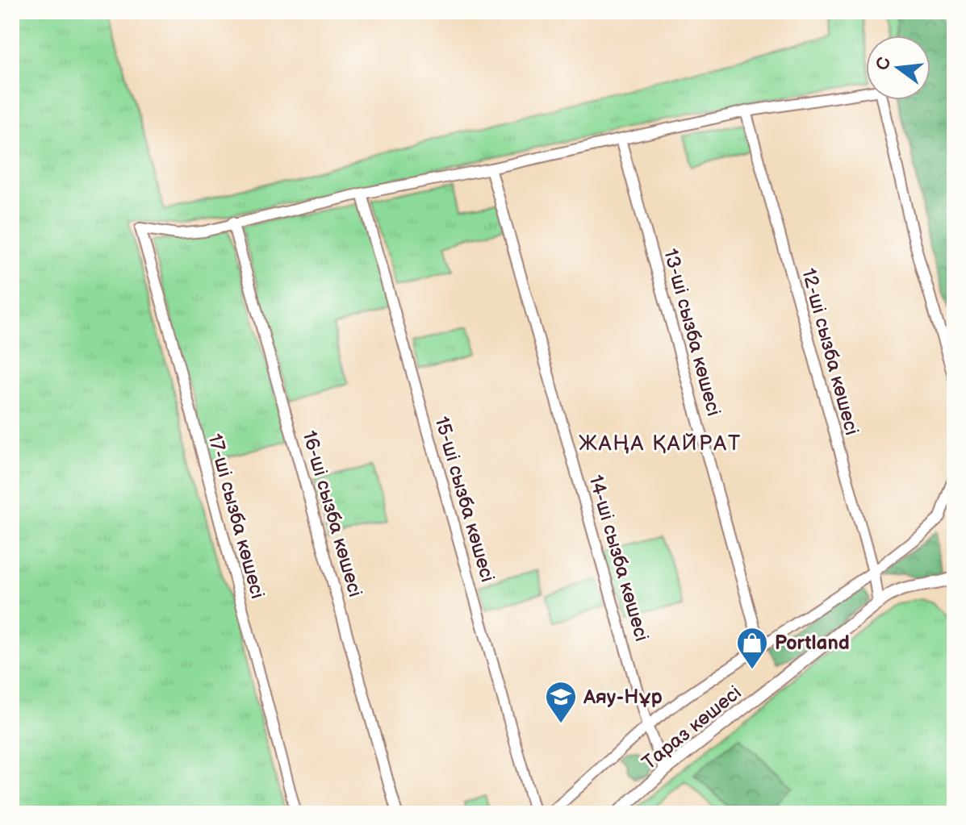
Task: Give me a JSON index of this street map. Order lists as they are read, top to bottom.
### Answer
{
  "streets": {
    "street": [
      "13-ші сызба көшесі",
      "12-ші сызба көшесі",
      "15-ші сызба көшесі",
      "16-ші сызба көшесі",
      "17-ші сызба көшесі",
      "14-ші сызба көшесі",
      "Тараз көшесі"
    ]
  },
  "crossings": [
    ["12-ші сызба көшесі", "Тараз көшесі"],
    ["16-ші сызба көшесі", "17-ші сызба көшесі"],
    ["14-ші сызба көшесі", "Тараз көшесі"]
  ],
  "districts": ["ЖАҢА ҚАЙРАТ"],
  "places": {
    "shop": ["Portland"],
    "school or university": ["Аяу-Нұр"]
  },
  "north": "left"
}
